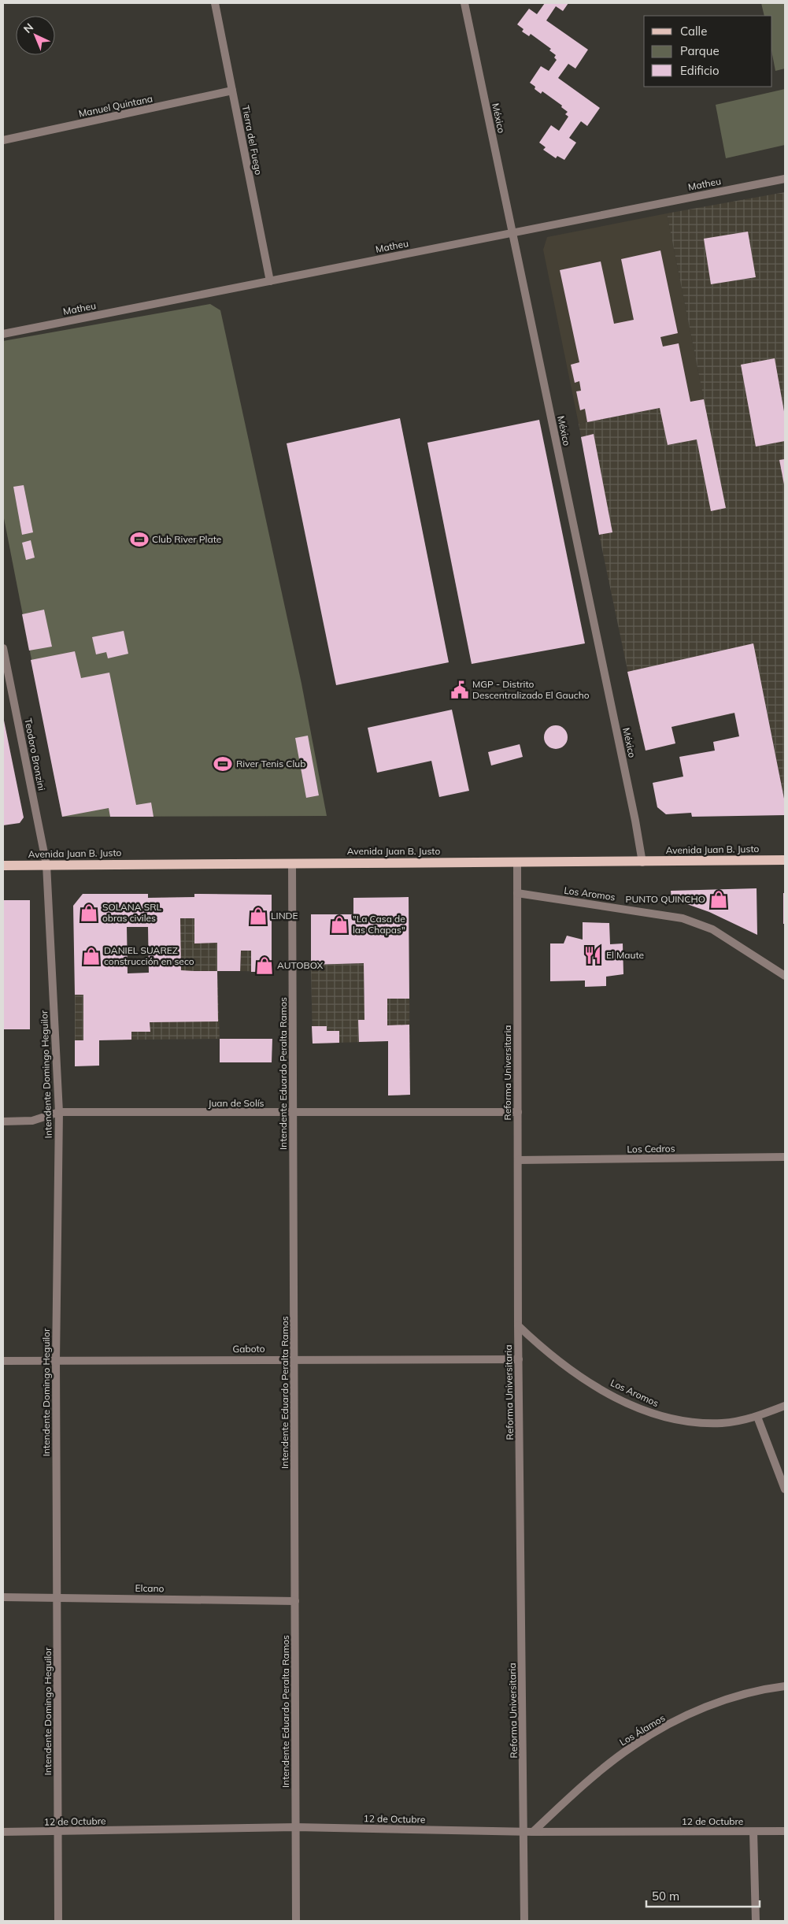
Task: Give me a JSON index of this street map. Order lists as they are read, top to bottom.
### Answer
{
  "streets": {
    "main road": ["Avenida Juan B. Justo"],
    "street": [
      "Manuel Quintana",
      "México",
      "Tierra del Fuego",
      "Matheu",
      "Teodoro Bronzini",
      "Los Aromos",
      "Reforma Universitaria",
      "Intendente Eduardo Peralta Ramos",
      "Intendente Domingo Heguilor",
      "Juan de Solís",
      "Los Cedros",
      "Gaboto",
      "Elcano",
      "Los Álamos",
      "12 de Octubre"
    ]
  },
  "crossings": [
    ["Manuel Quintana", "Tierra del Fuego"],
    ["México", "Matheu"],
    ["México", "Avenida Juan B. Justo"],
    ["Tierra del Fuego", "Matheu"],
    ["Teodoro Bronzini", "Avenida Juan B. Justo"],
    ["Teodoro Bronzini", "Intendente Domingo Heguilor"],
    ["Avenida Juan B. Justo", "Reforma Universitaria"],
    ["Avenida Juan B. Justo", "Intendente Eduardo Peralta Ramos"],
    ["Avenida Juan B. Justo", "Intendente Domingo Heguilor"],
    ["Los Aromos", "Reforma Universitaria"],
    ["Reforma Universitaria", "Juan de Solís"],
    ["Reforma Universitaria", "Los Cedros"],
    ["Reforma Universitaria", "Gaboto"],
    ["Reforma Universitaria", "12 de Octubre"],
    ["Intendente Eduardo Peralta Ramos", "Juan de Solís"],
    ["Intendente Eduardo Peralta Ramos", "Gaboto"],
    ["Intendente Eduardo Peralta Ramos", "Elcano"],
    ["Intendente Eduardo Peralta Ramos", "12 de Octubre"],
    ["Intendente Domingo Heguilor", "Juan de Solís"],
    ["Intendente Domingo Heguilor", "Gaboto"],
    ["Intendente Domingo Heguilor", "Elcano"],
    ["Intendente Domingo Heguilor", "12 de Octubre"],
    ["Los Álamos", "12 de Octubre"]
  ],
  "places": {
    "sports": ["Club River Plate", "River Tenis Club"],
    "public building": ["MGP - Distrito Descentralizado El Gaucho"],
    "shop": [
      "PUNTO QUINCHO",
      "SOLANA SRL obras civiles",
      "LINDE",
      "\"La Casa de las Chapas\"",
      "DANIEL SUAREZ construcción en seco",
      "AUTOBOX"
    ],
    "restaurant": ["El Maute"]
  },
  "legend": ["Calle", "Parque", "Edificio"],
  "scale_bar": "50 m",
  "north": "top left"
}
